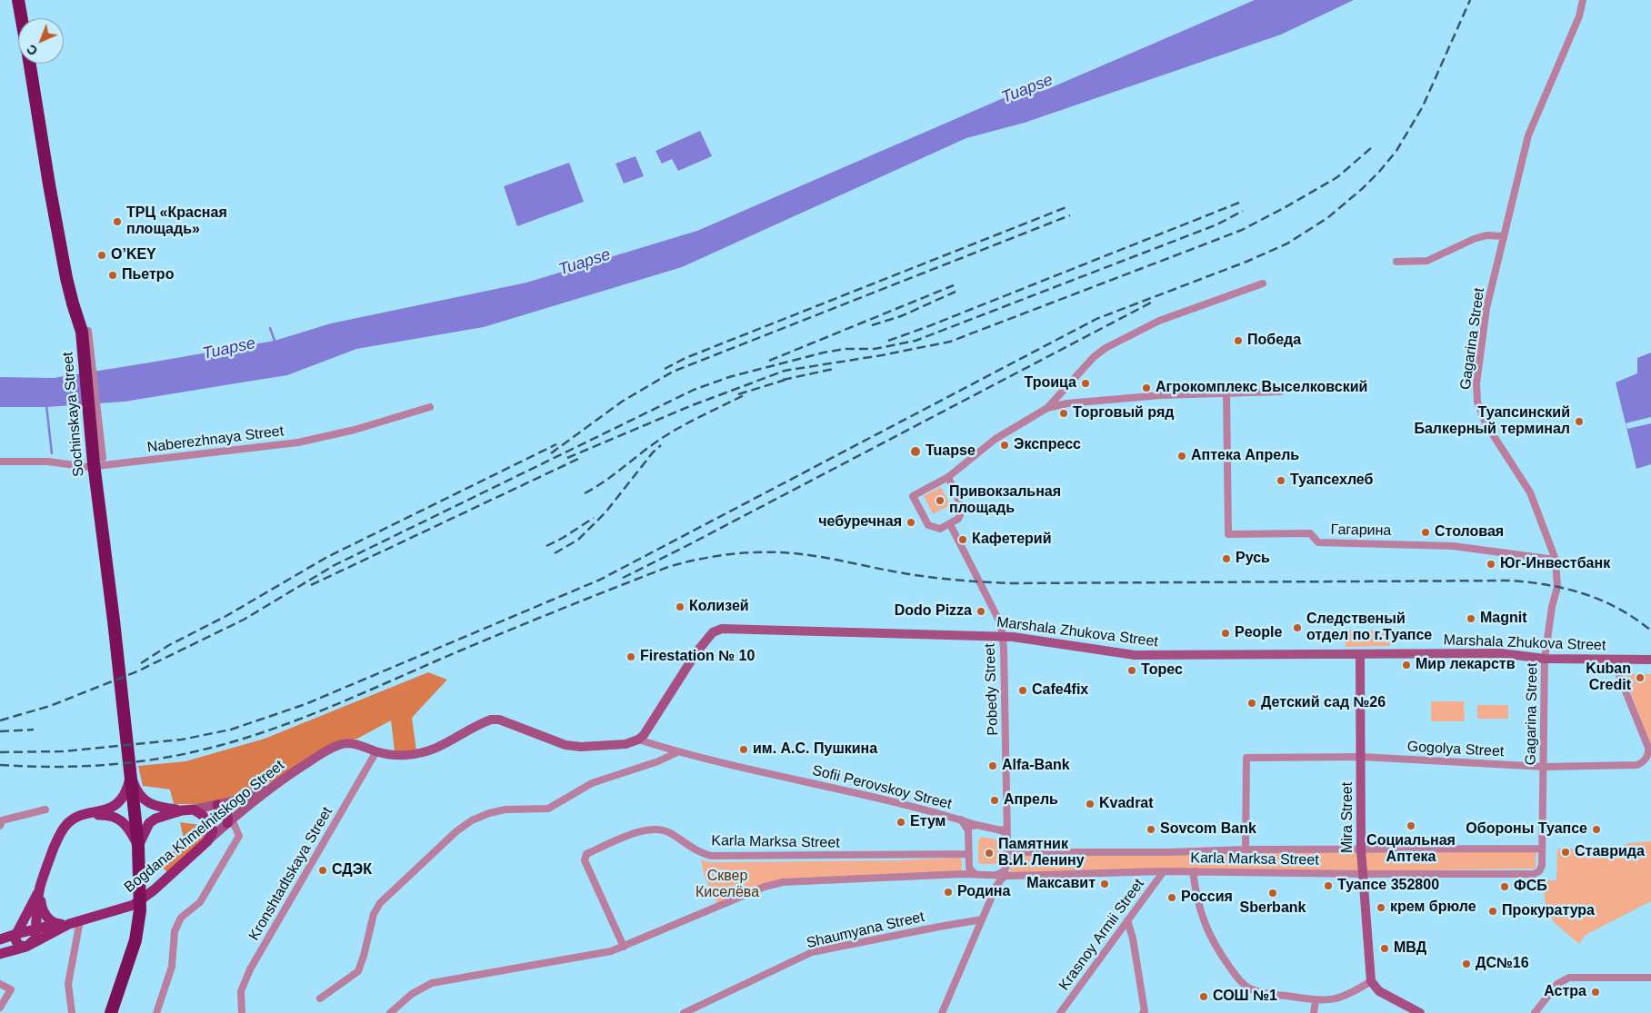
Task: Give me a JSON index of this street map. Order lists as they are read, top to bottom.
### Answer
{
  "streets": {
    "highway": ["Sochinskaya Street"],
    "main road": ["Marshala Zhukova Street", "Mira Street", "Bogdana Khmelnitskogo Street"],
    "street": [
      "Gagarina Street",
      "Naberezhnaya Street",
      "Гагарина",
      "Pobedy Street",
      "Gogolya Street",
      "Sofii Perovskoy Street",
      "Karla Marksa Street",
      "Kronshtadtskaya Street",
      "Shaumyana Street",
      "Krasnoy Armii Street"
    ]
  },
  "crossings": [
    ["Gagarina Street", "Гагарина"],
    ["Gagarina Street", "Marshala Zhukova Street"],
    ["Gagarina Street", "Gogolya Street"],
    ["Gagarina Street", "Karla Marksa Street"],
    ["Sochinskaya Street", "Naberezhnaya Street"],
    ["Marshala Zhukova Street", "Pobedy Street"],
    ["Marshala Zhukova Street", "Gogolya Street"],
    ["Marshala Zhukova Street", "Sofii Perovskoy Street"],
    ["Marshala Zhukova Street", "Mira Street"],
    ["Marshala Zhukova Street", "Bogdana Khmelnitskogo Street"],
    ["Pobedy Street", "Sofii Perovskoy Street"],
    ["Pobedy Street", "Karla Marksa Street"],
    ["Gogolya Street", "Mira Street"],
    ["Gogolya Street", "Karla Marksa Street"],
    ["Sofii Perovskoy Street", "Bogdana Khmelnitskogo Street"],
    ["Sofii Perovskoy Street", "Karla Marksa Street"],
    ["Mira Street", "Karla Marksa Street"],
    ["Bogdana Khmelnitskogo Street", "Kronshtadtskaya Street"],
    ["Karla Marksa Street", "Krasnoy Armii Street"]
  ],
  "water": ["Tuapse"],
  "parks": ["Сквер Киселёва"],
  "places": [
    "ТРЦ «Красная площадь»",
    "O’KEY",
    "Пьетро",
    "Победа",
    "Троица",
    "Агрокомплекс Выселковский",
    "Торговый ряд",
    "Туапсинский Балкерный терминал",
    "Экспресс",
    "Tuapse",
    "Аптека Апрель",
    "Туапсехлеб",
    "Привокзальная площадь",
    "чебуречная",
    "Столовая",
    "Кафетерий",
    "Русь",
    "Юг-Инвестбанк",
    "Колизей",
    "Dodo Pizza",
    "Magnit",
    "Следственый отдел по г.Туапсе",
    "People",
    "Firestation № 10",
    "Мир лекарств",
    "Торес",
    "Kuban Credit",
    "Cafe4fix",
    "Детский сад №26",
    "им. А.С. Пушкина",
    "Alfa-Bank",
    "Апрель",
    "Kvadrat",
    "Етум",
    "Социальная Аптека",
    "Sovcom Bank",
    "Обороны Туапсе",
    "Ставрида",
    "Памятник В.И. Ленину",
    "СДЭК",
    "Максавит",
    "Туапсе 352800",
    "ФСБ",
    "Родина",
    "Sberbank",
    "Россия",
    "крем брюле",
    "Прокуратура",
    "МВД",
    "ДС№16",
    "Астра",
    "СОШ №1"
  ],
  "north": "bottom left"
}
